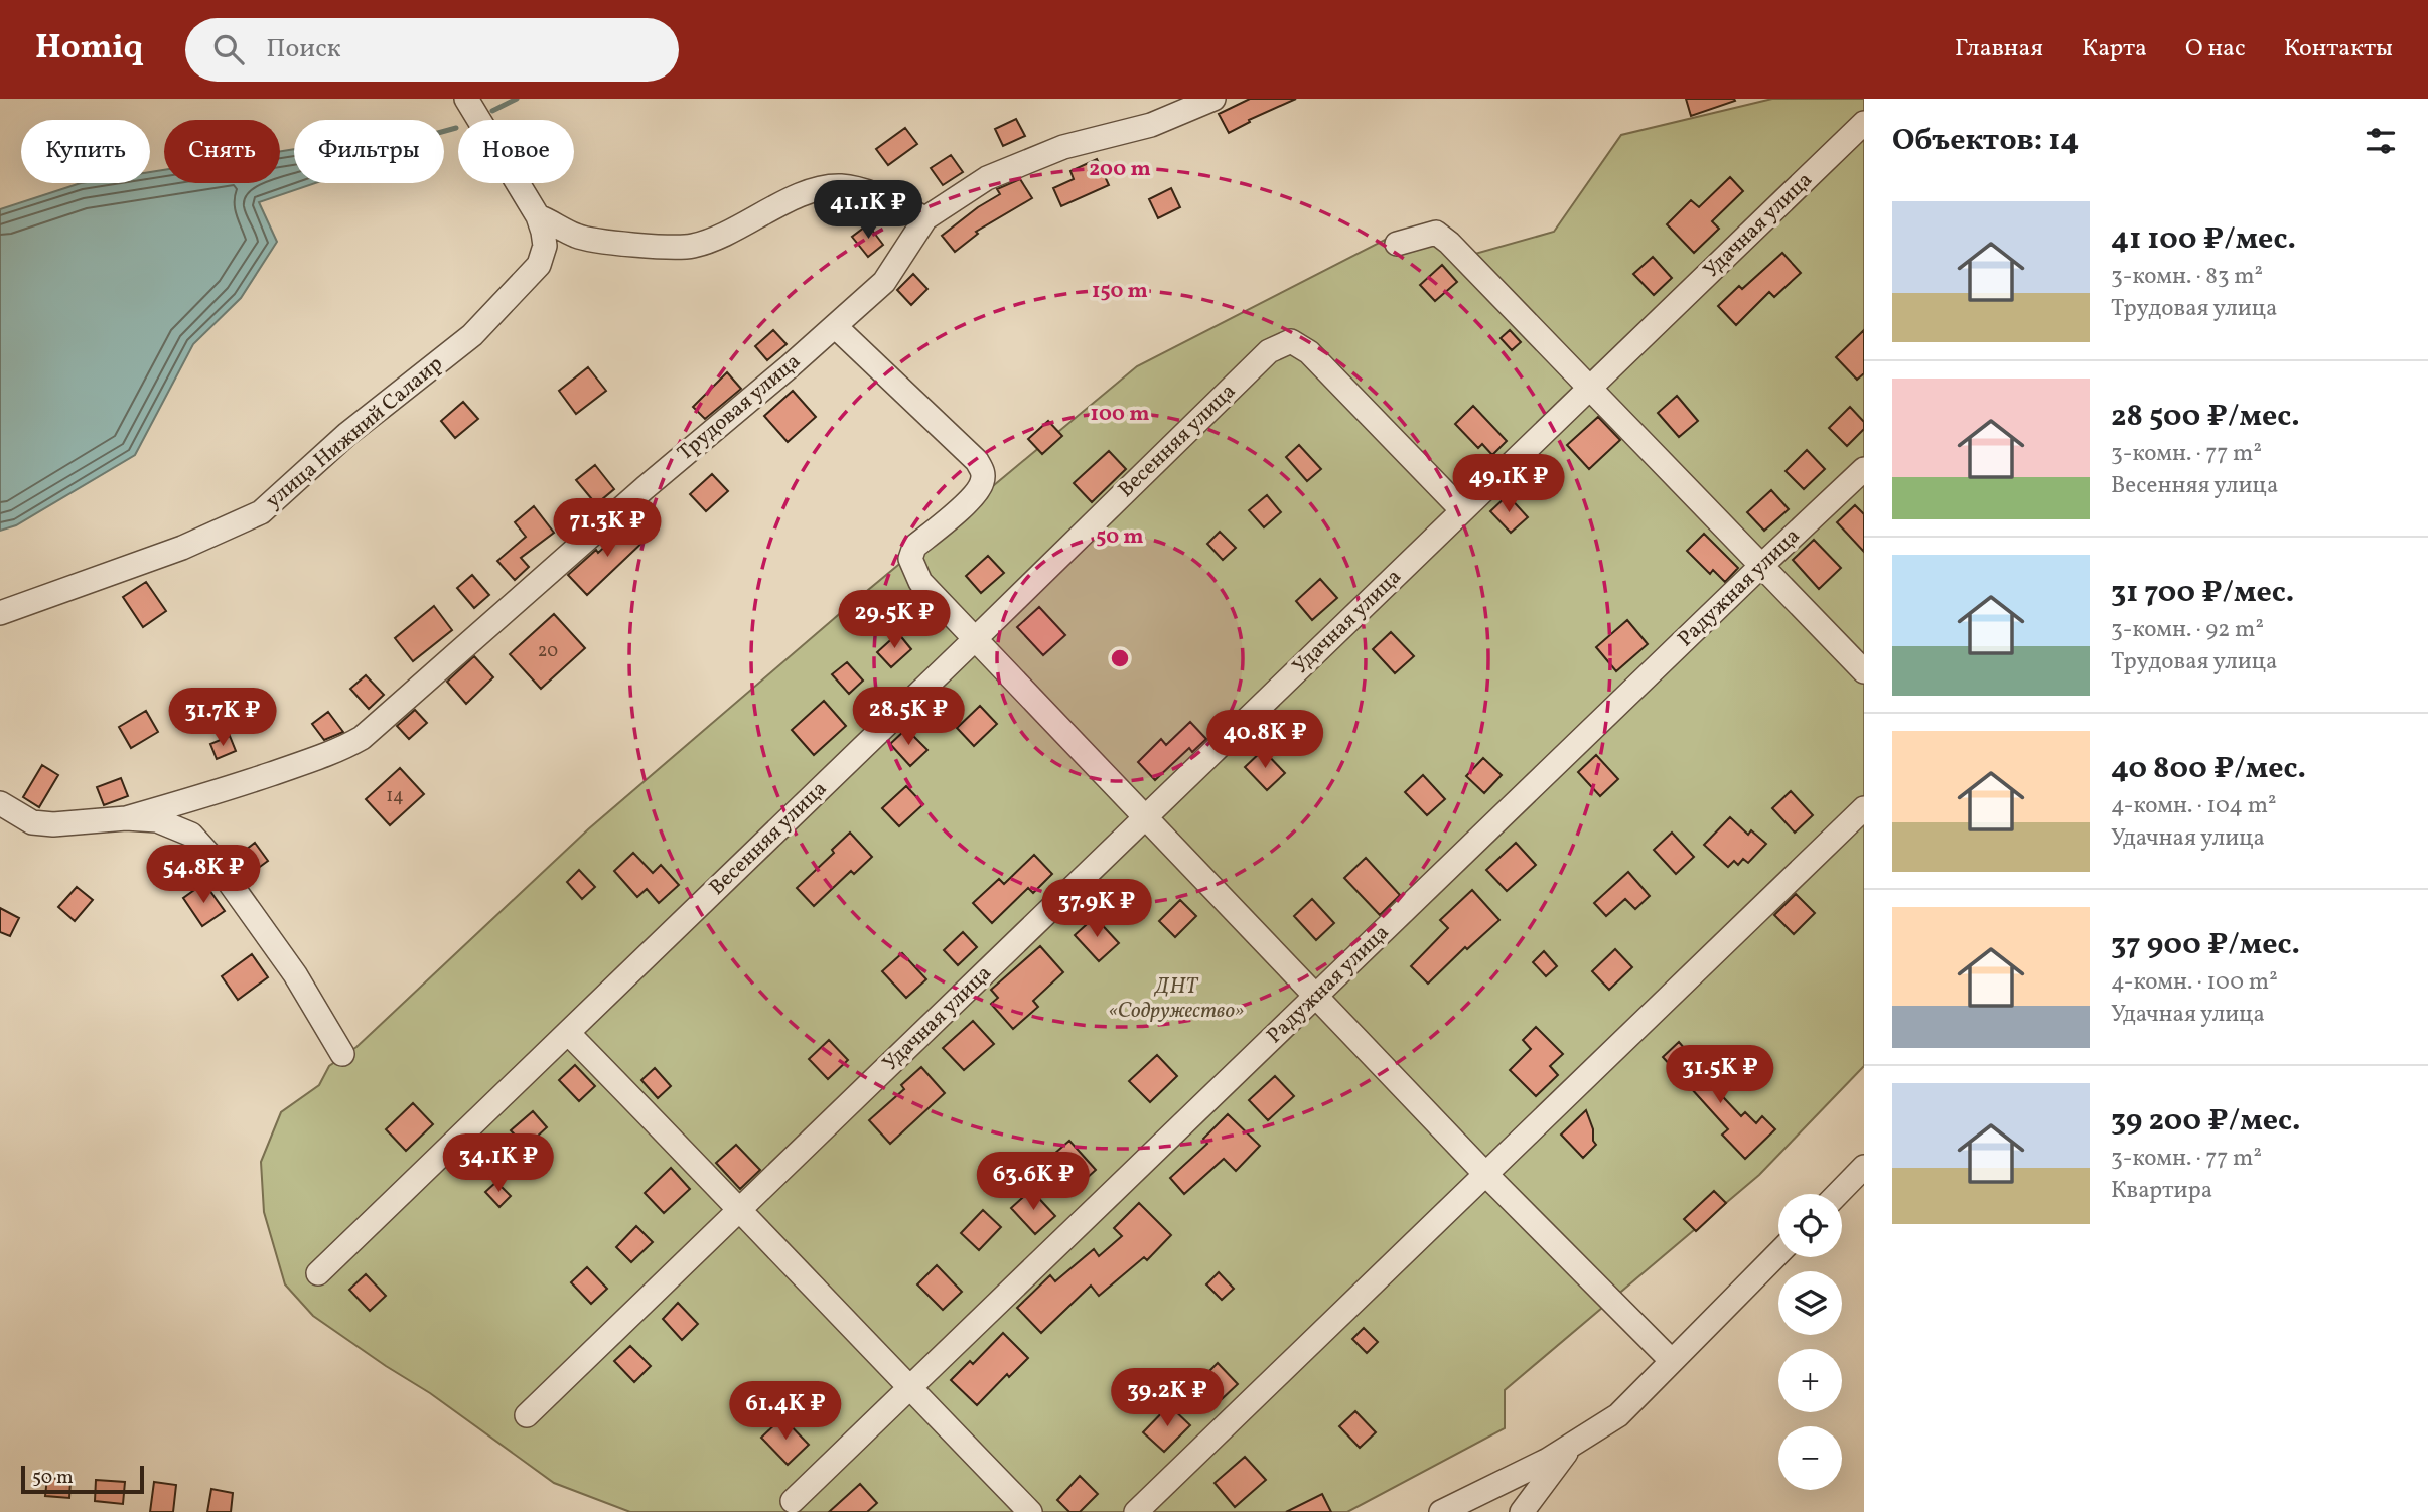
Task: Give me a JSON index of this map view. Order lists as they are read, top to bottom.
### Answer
{
  "streets": {
    "street": [
      "Удачная улица",
      "Трудовая улица",
      "улица Нижний Салаир",
      "Весенняя улица",
      "Радужная улица"
    ]
  },
  "crossings": [
    ["Удачная улица", "Весенняя улица"]
  ],
  "parks": ["ДНТ «Содружество»"],
  "house_numbers": ["20", "14"],
  "scale_bar": "50 m",
  "page": {
    "header": "Homiq",
    "search": "Поиск",
    "nav": [
      "Главная",
      "Карта",
      "О нас",
      "Контакты"
    ],
    "heading": "Объектов: 14",
    "chip": [
      "Купить",
      "Снять",
      "Фильтры",
      "Новое"
    ],
    "price": [
      "41.1K ₽",
      "49.1K ₽",
      "71.3K ₽",
      "29.5K ₽",
      "28.5K ₽",
      "31.7K ₽",
      "40.8K ₽",
      "54.8K ₽",
      "37.9K ₽",
      "31.5K ₽",
      "34.1K ₽",
      "63.6K ₽",
      "39.2K ₽",
      "61.4K ₽"
    ],
    "list": [
      {
        "name": "41 100 ₽/мес.",
        "note": "3-комн. · 83 m² · Трудовая улица"
      },
      {
        "name": "28 500 ₽/мес.",
        "note": "3-комн. · 77 m² · Весенняя улица"
      },
      {
        "name": "31 700 ₽/мес.",
        "note": "3-комн. · 92 m² · Трудовая улица"
      },
      {
        "name": "40 800 ₽/мес.",
        "note": "4-комн. · 104 m² · Удачная улица"
      },
      {
        "name": "37 900 ₽/мес.",
        "note": "4-комн. · 100 m² · Удачная улица"
      },
      {
        "name": "39 200 ₽/мес.",
        "note": "3-комн. · 77 m² · Квартира"
      }
    ],
    "map_buttons": ["+", "−"],
    "scale": "50 m"
  },
  "rings": [
    "200 m",
    "150 m",
    "100 m",
    "50 m"
  ]
}
